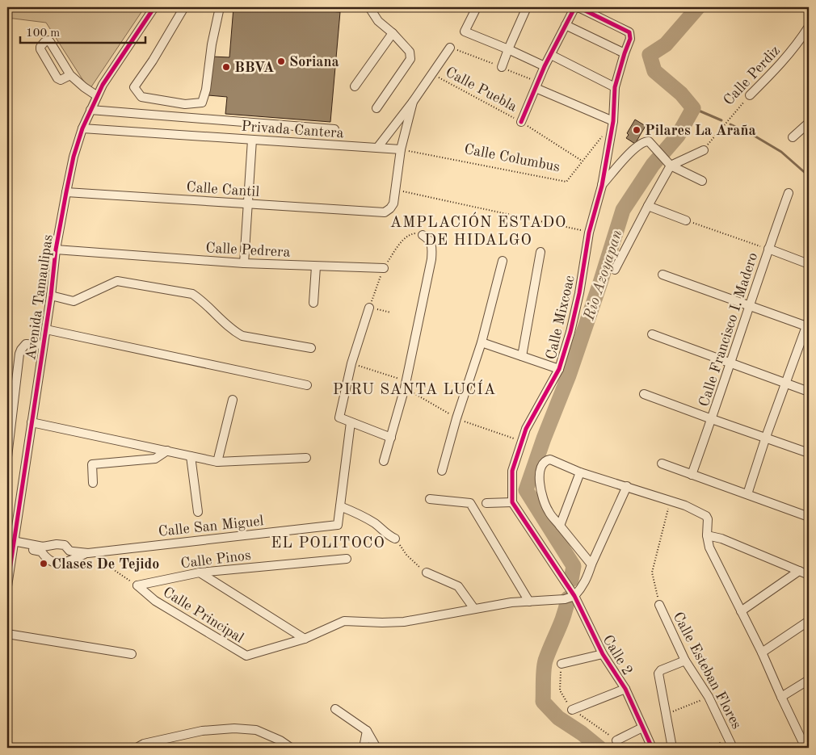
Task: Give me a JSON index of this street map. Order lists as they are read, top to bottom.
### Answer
{
  "streets": {
    "street": [
      "Calle Perdiz",
      "Privada Cantera",
      "Calle Cantil",
      "Calle Pedrera",
      "Avenida Tamaulipas",
      "Calle Mixcoac",
      "Calle Francisco I. Madero",
      "Calle San Miguel",
      "Calle Pinos",
      "Calle Principal",
      "Calle 2",
      "Calle Esteban Flores"
    ],
    "path": ["Calle Puebla", "Calle Columbus"]
  },
  "crossings": [
    ["Calle Puebla", "Calle Columbus"],
    ["Privada Cantera", "Avenida Tamaulipas"],
    ["Calle Cantil", "Avenida Tamaulipas"],
    ["Calle Pedrera", "Avenida Tamaulipas"],
    ["Avenida Tamaulipas", "Calle San Miguel"],
    ["Calle Pinos", "Calle Principal"]
  ],
  "districts": ["AMPLACIÓN ESTADO DE HIDALGO", "PIRU SANTA LUCÍA", "EL POLITOCO"],
  "water": ["Rio Azoyapan"],
  "places": [
    "Soriana",
    "BBVA",
    "Pilares La Araña",
    "Clases De Tejido"
  ],
  "scale_bar": "100 m"
}
